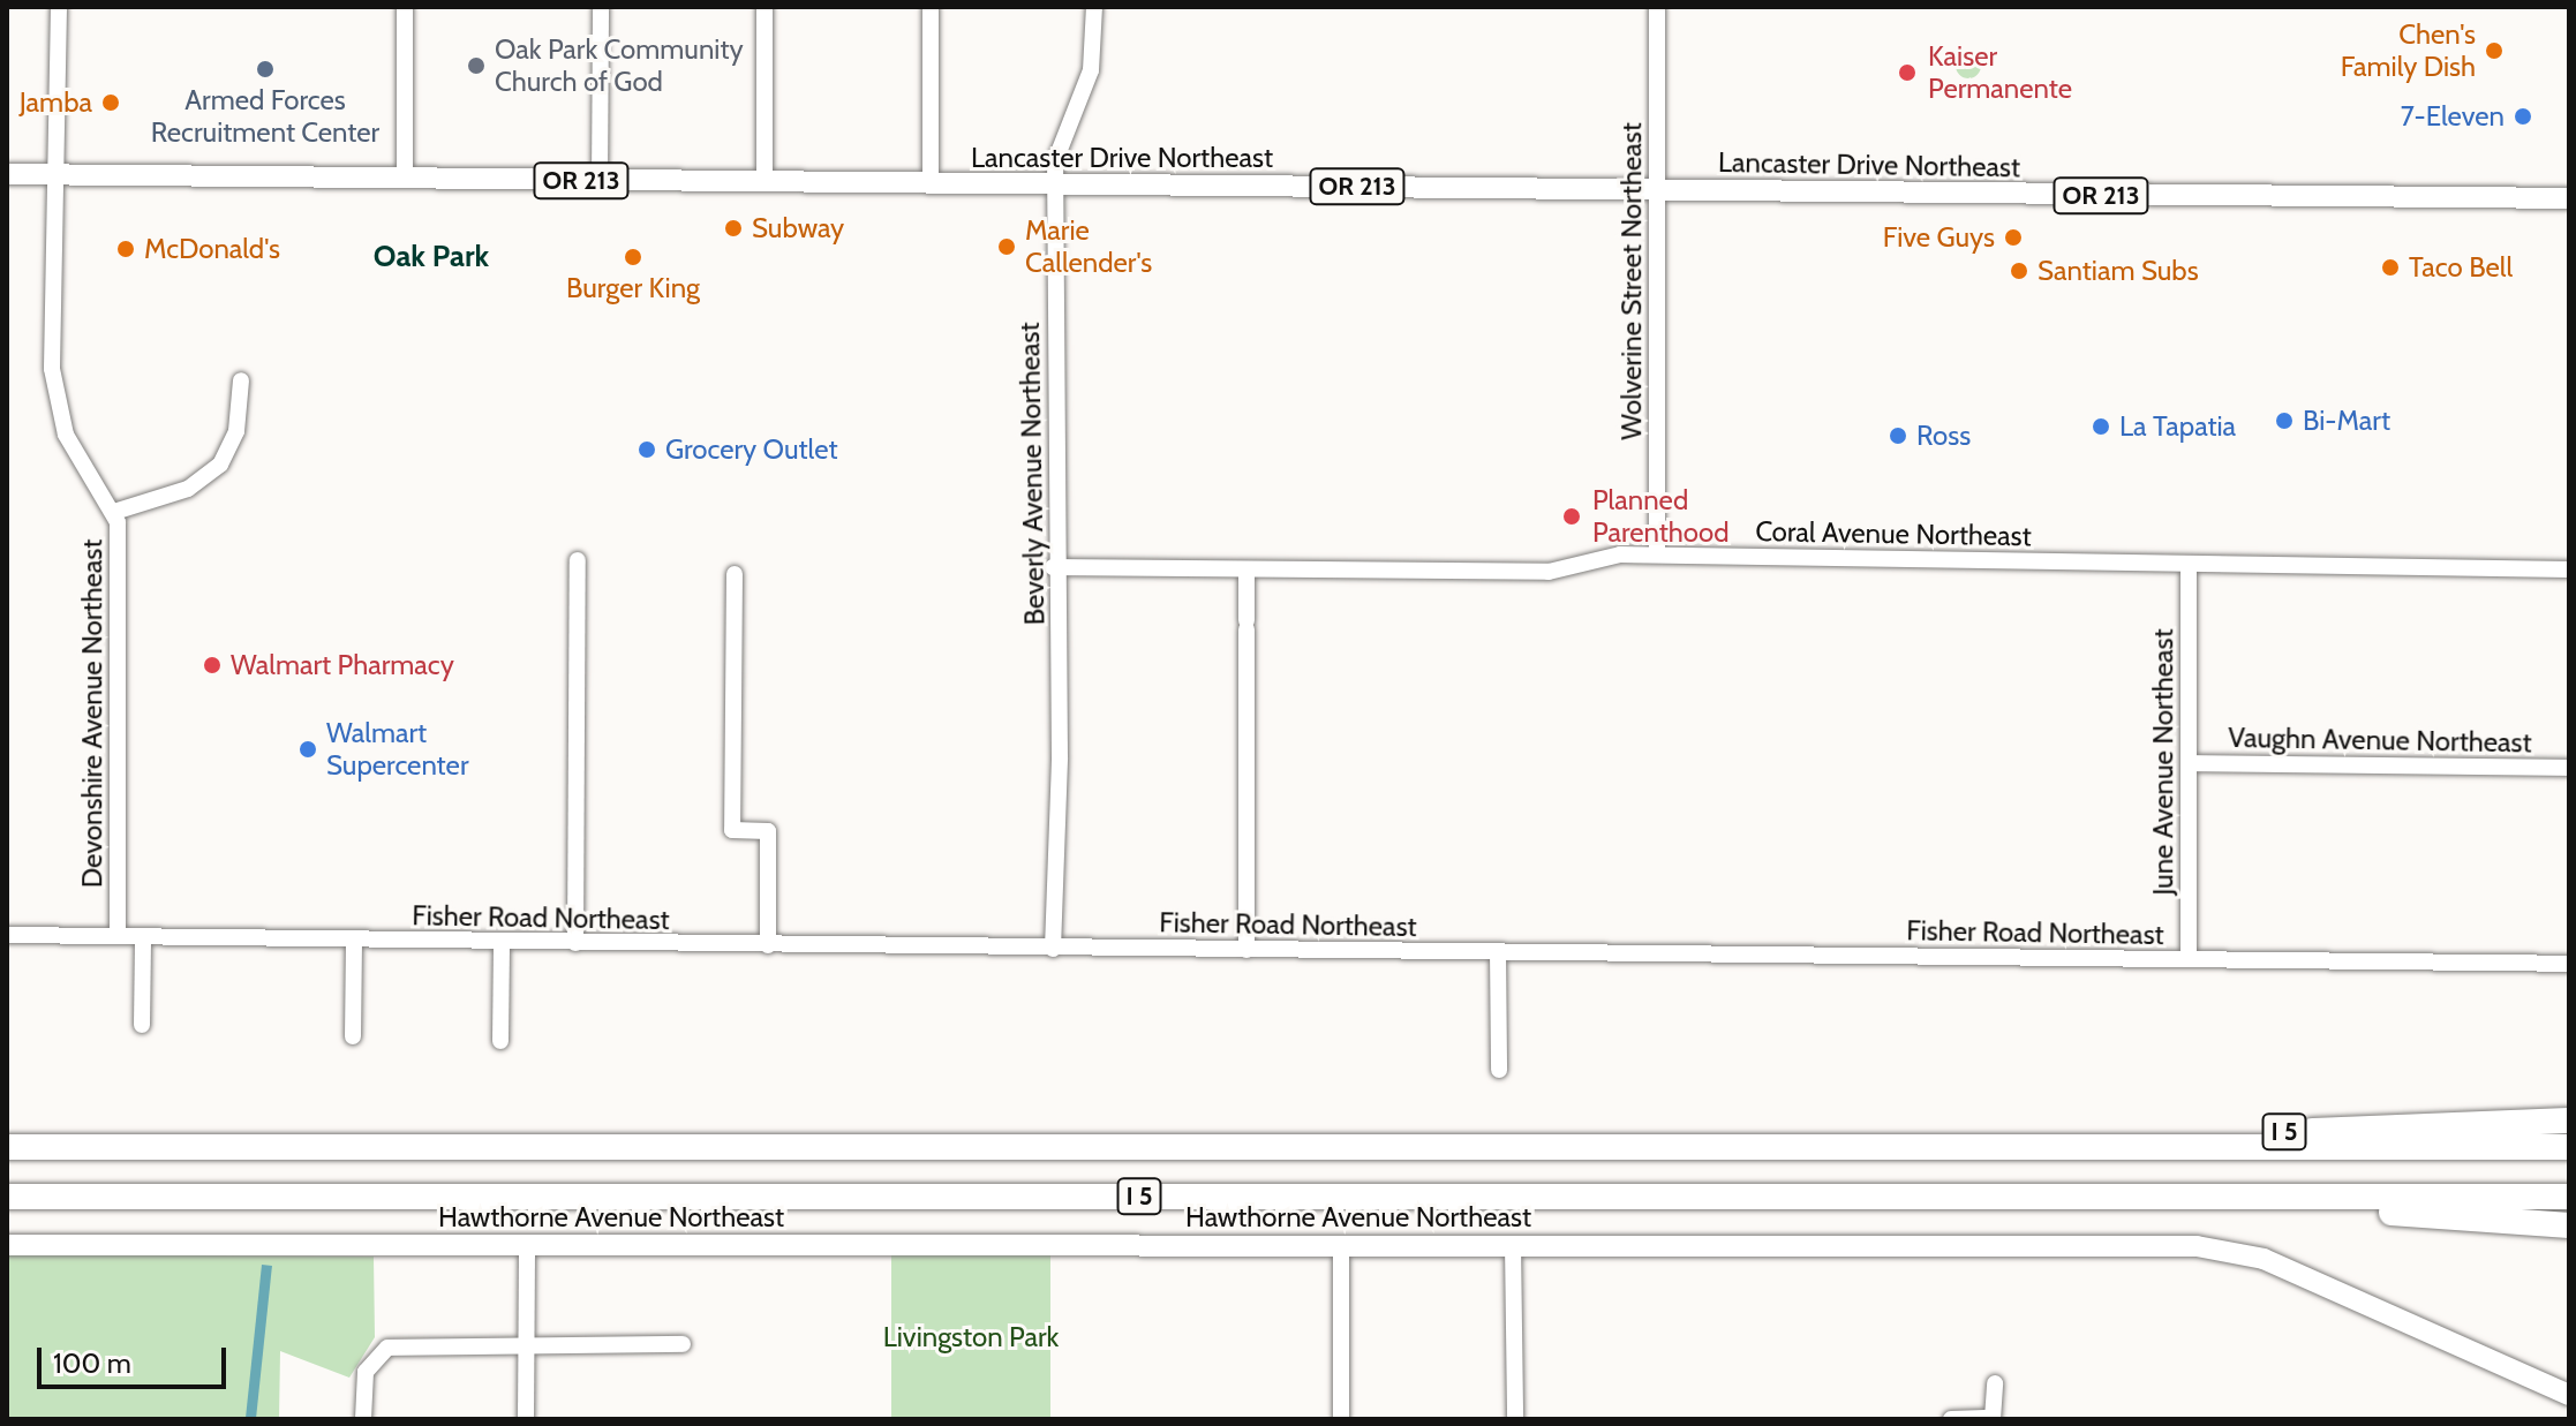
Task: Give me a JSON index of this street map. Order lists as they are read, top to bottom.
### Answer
{
  "streets": {
    "highway": ["I 5"],
    "main road": ["Lancaster Drive Northeast", "OR 213", "Hawthorne Avenue Northeast"],
    "street": [
      "Wolverine Street Northeast",
      "Beverly Avenue Northeast",
      "Coral Avenue Northeast",
      "Devonshire Avenue Northeast",
      "Vaughn Avenue Northeast",
      "June Avenue Northeast",
      "Fisher Road Northeast"
    ]
  },
  "crossings": [
    ["Lancaster Drive Northeast", "Wolverine Street Northeast"],
    ["Lancaster Drive Northeast", "Beverly Avenue Northeast"],
    ["Lancaster Drive Northeast", "Devonshire Avenue Northeast"],
    ["Wolverine Street Northeast", "Coral Avenue Northeast"],
    ["Beverly Avenue Northeast", "Coral Avenue Northeast"],
    ["Beverly Avenue Northeast", "Fisher Road Northeast"],
    ["Coral Avenue Northeast", "June Avenue Northeast"],
    ["Devonshire Avenue Northeast", "Fisher Road Northeast"],
    ["Vaughn Avenue Northeast", "June Avenue Northeast"],
    ["June Avenue Northeast", "Fisher Road Northeast"]
  ],
  "districts": ["Oak Park"],
  "parks": ["Livingston Park"],
  "places": [
    "Chen's Family Dish",
    "Oak Park Community Church of God",
    "Armed Forces Recruitment Center",
    "Kaiser Permanente",
    "Jamba",
    "7-Eleven",
    "Subway",
    "Five Guys",
    "Marie Callender's",
    "McDonald's",
    "Burger King",
    "Taco Bell",
    "Santiam Subs",
    "Bi-Mart",
    "La Tapatia",
    "Ross",
    "Grocery Outlet",
    "Planned Parenthood",
    "Walmart Pharmacy",
    "Walmart Supercenter"
  ],
  "scale_bar": "100 m"
}
